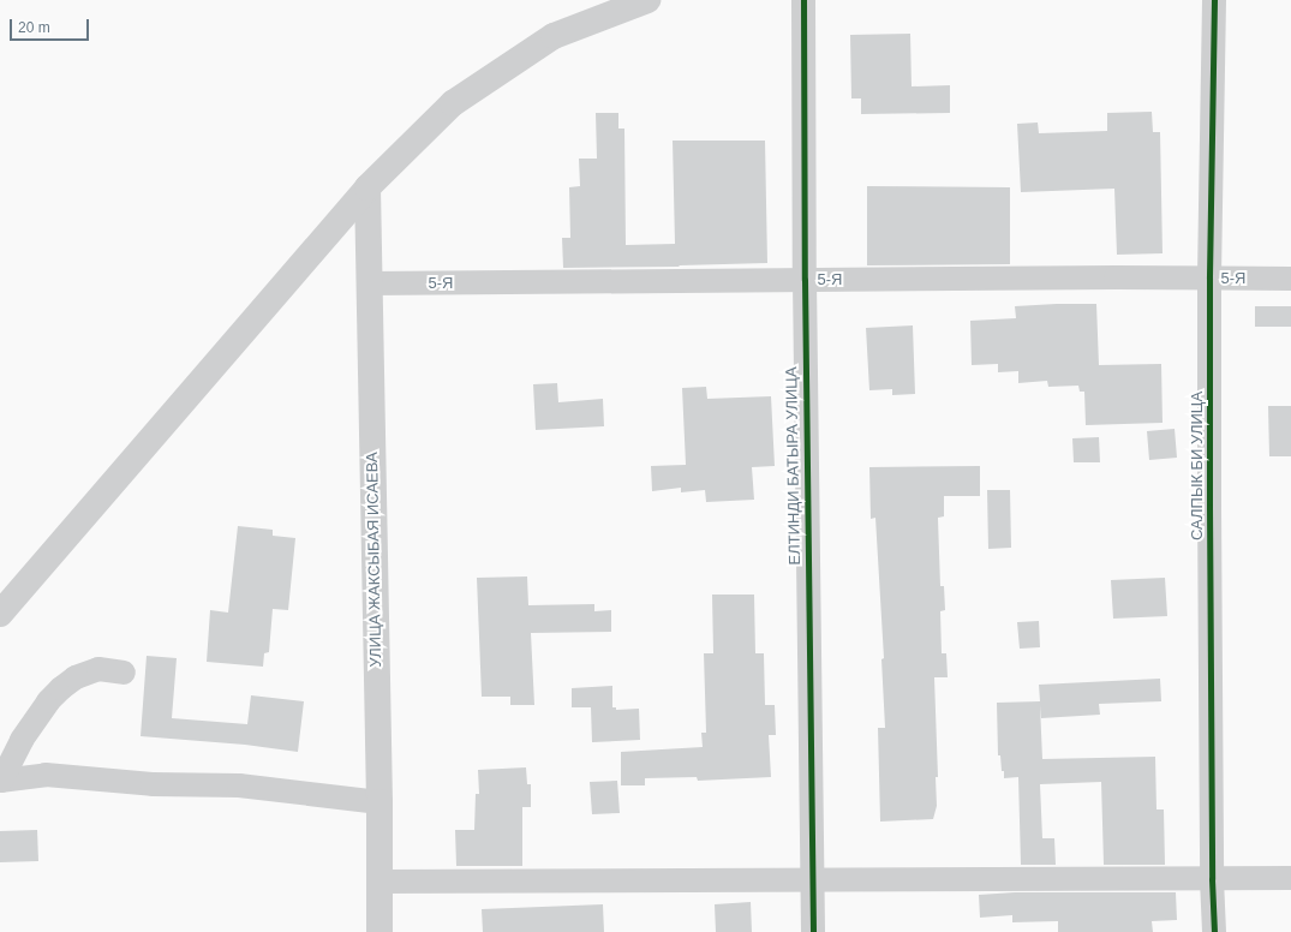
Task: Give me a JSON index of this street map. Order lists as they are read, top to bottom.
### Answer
{
  "streets": {
    "street": [
      "5-Я",
      "ЕЛТИНДИ БАТЫРА УЛИЦА",
      "САЛПЫК БИ УЛИЦА",
      "УЛИЦА ЖАКСЫБАЯ ИСАЕВА"
    ]
  },
  "crossings": [
    ["5-Я", "ЕЛТИНДИ БАТЫРА УЛИЦА"],
    ["5-Я", "САЛПЫК БИ УЛИЦА"],
    ["5-Я", "УЛИЦА ЖАКСЫБАЯ ИСАЕВА"]
  ],
  "scale_bar": "20 m"
}
